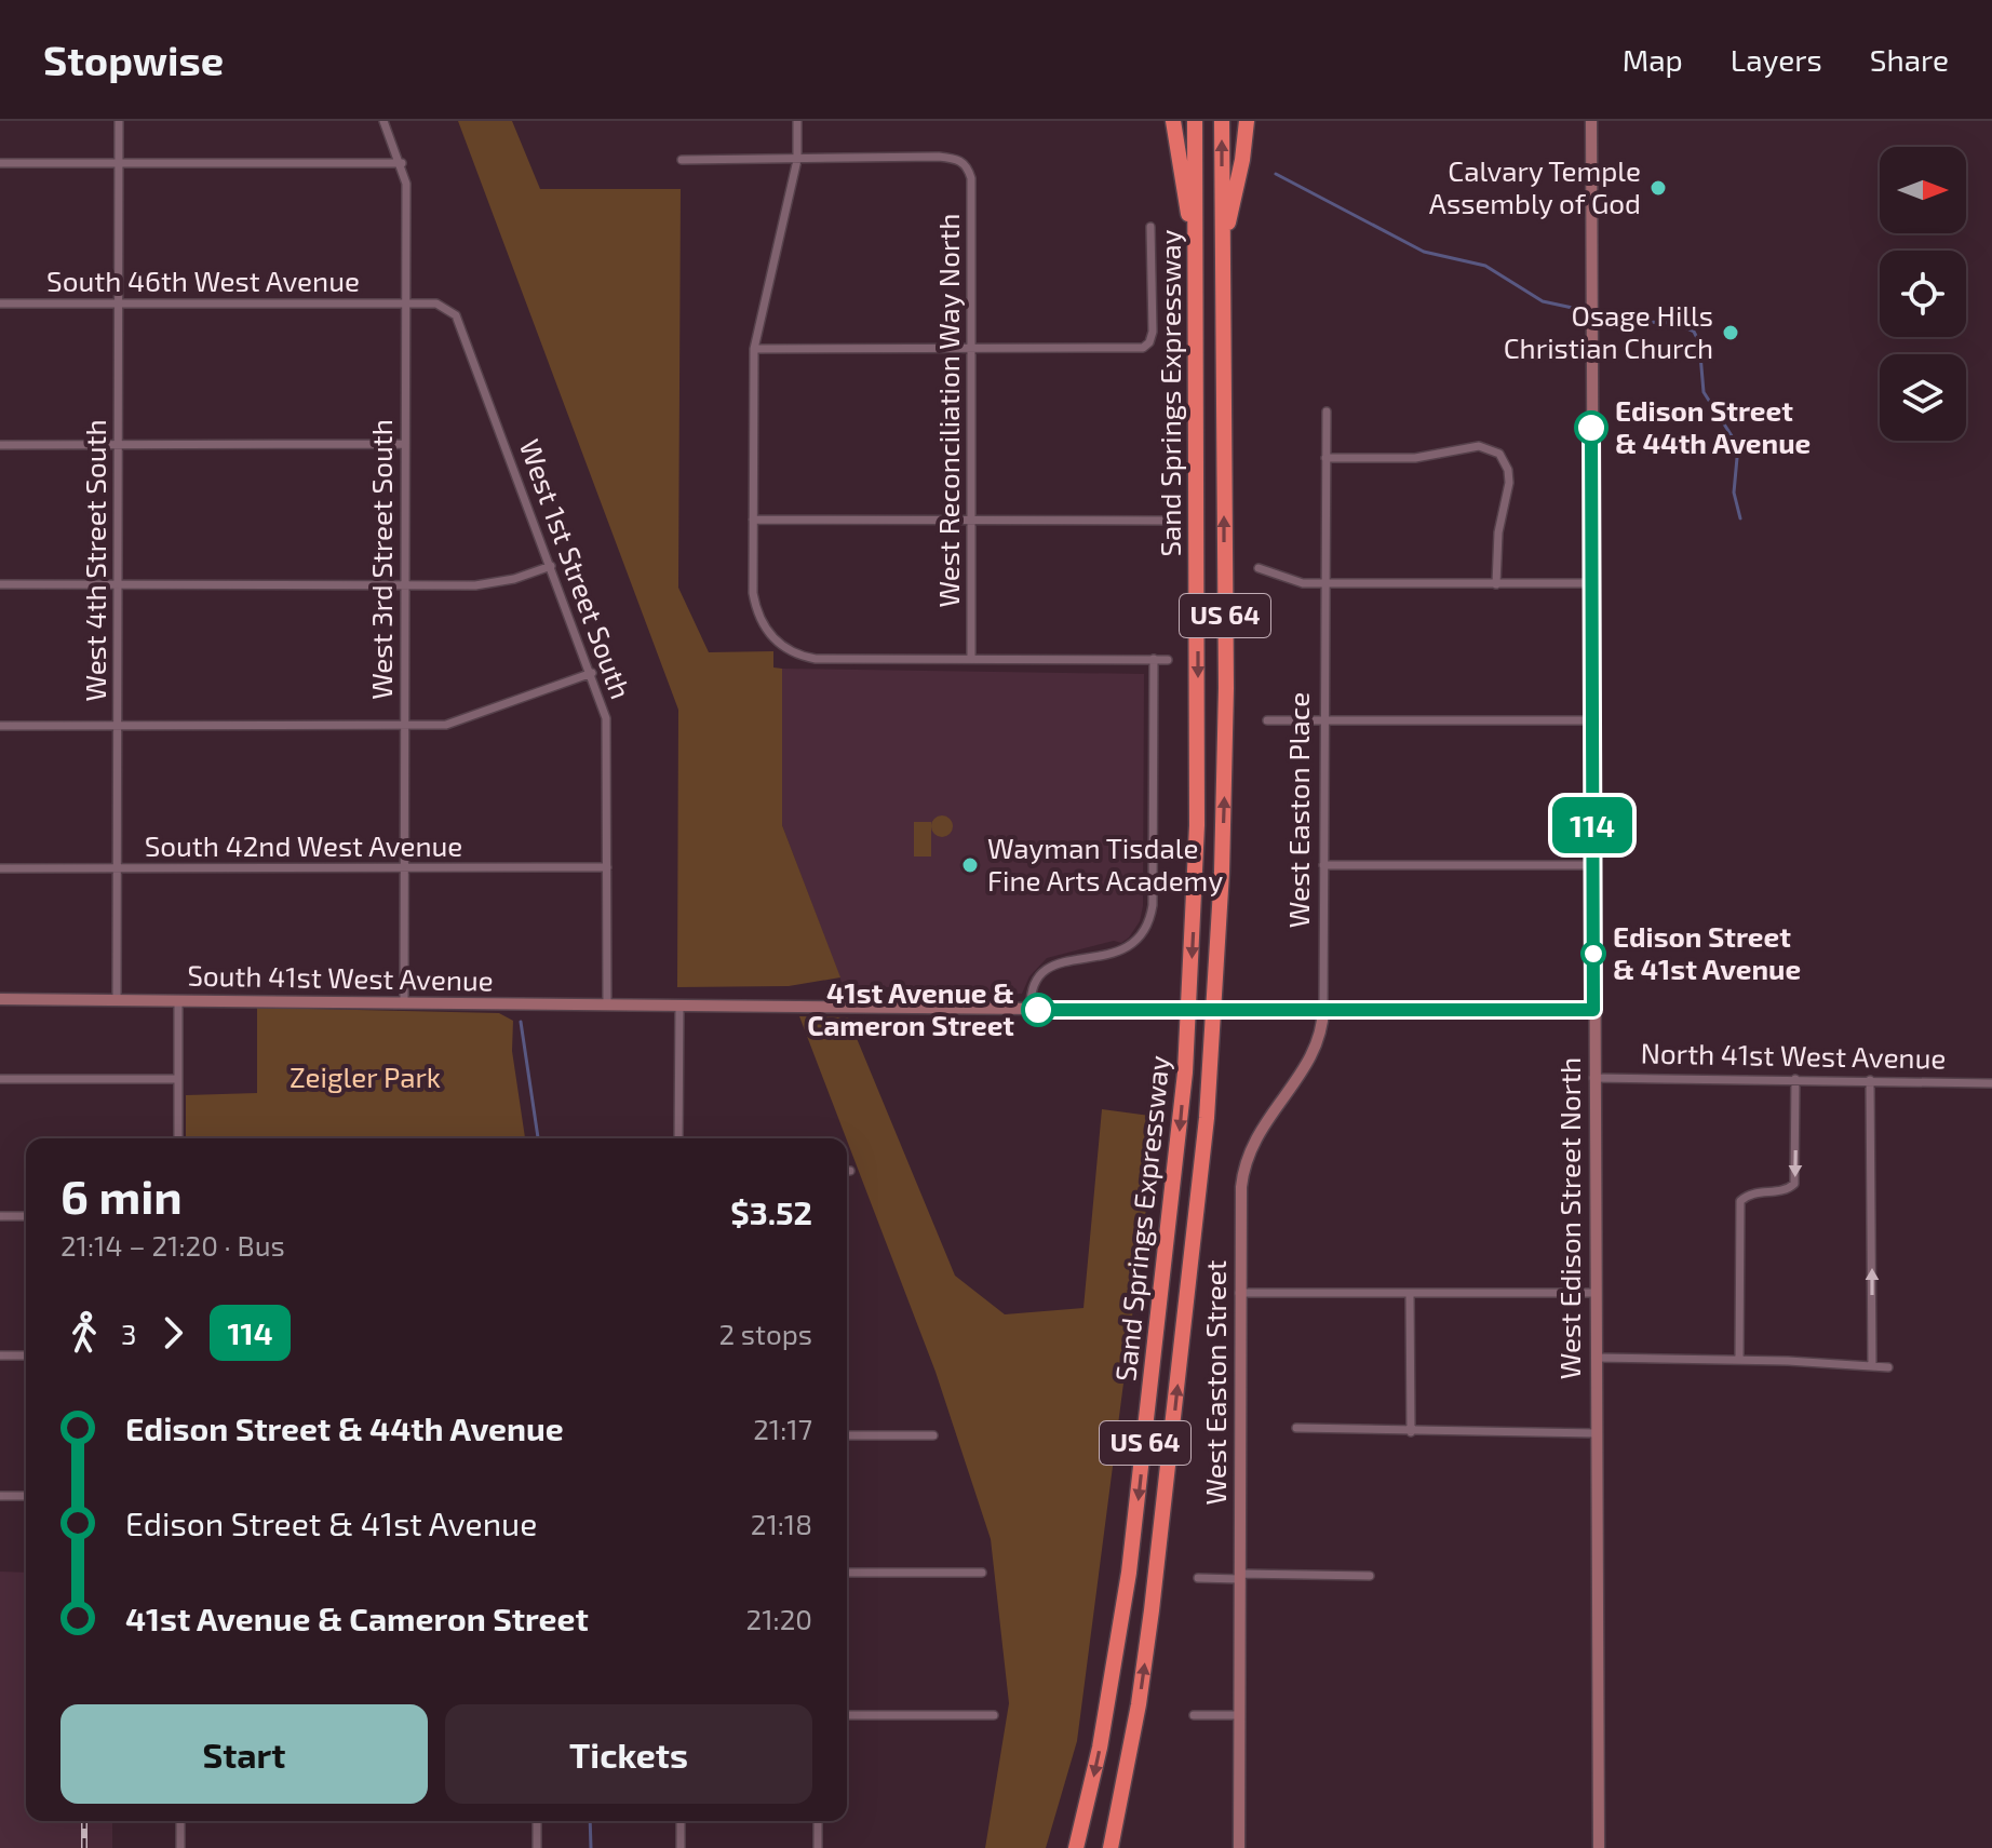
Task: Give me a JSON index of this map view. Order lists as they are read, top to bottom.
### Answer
{
  "streets": {
    "highway": ["Sand Springs Expressway", "US 64"],
    "street": [
      "South 46th West Avenue",
      "West Reconciliation Way North",
      "West 3rd Street South",
      "West 4th Street South",
      "West 1st Street South",
      "West Easton Place",
      "South 42nd West Avenue",
      "South 41st West Avenue",
      "North 41st West Avenue",
      "West Edison Street North",
      "West Easton Street"
    ]
  },
  "crossings": [
    ["South 46th West Avenue", "West 3rd Street South"],
    ["South 46th West Avenue", "West 4th Street South"],
    ["South 46th West Avenue", "West 1st Street South"],
    ["West 3rd Street South", "West 1st Street South"],
    ["West 3rd Street South", "South 42nd West Avenue"],
    ["West 3rd Street South", "South 41st West Avenue"],
    ["West 4th Street South", "South 42nd West Avenue"],
    ["West 4th Street South", "South 41st West Avenue"],
    ["West 1st Street South", "South 42nd West Avenue"],
    ["West 1st Street South", "South 41st West Avenue"],
    ["West Easton Place", "West Easton Street"],
    ["North 41st West Avenue", "West Edison Street North"]
  ],
  "parks": ["Zeigler Park"],
  "places": [
    "Calvary Temple Assembly of God",
    "Osage Hills Christian Church",
    "Edison Street & 44th Avenue",
    "Wayman Tisdale Fine Arts Academy",
    "Edison Street & 41st Avenue",
    "41st Avenue & Cameron Street"
  ],
  "lines": ["bus line 114"],
  "north": "right",
  "page": {
    "header": "Stopwise",
    "nav": ["Map", "Layers", "Share"],
    "on_map": "114",
    "heading": ["6 min", "21:14 – 21:20 · Bus", "$3.52"],
    "legs": ["3", "114", "2 stops"],
    "list": [
      {
        "name": "Edison Street & 44th Avenue",
        "value": "21:17"
      },
      {
        "name": "Edison Street & 41st Avenue",
        "value": "21:18"
      },
      {
        "name": "41st Avenue & Cameron Street",
        "value": "21:20"
      }
    ],
    "buttons": ["Start", "Tickets"]
  }
}
